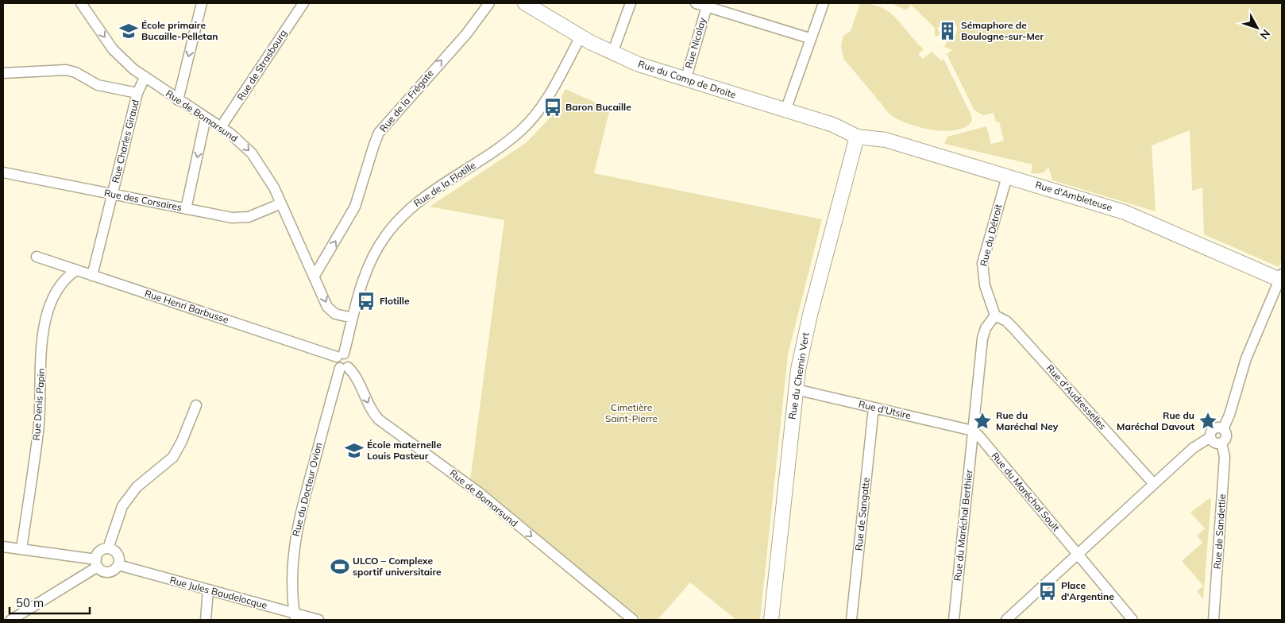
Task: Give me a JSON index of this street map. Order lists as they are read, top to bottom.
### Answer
{
  "streets": {
    "street": [
      "Rue Nicolay",
      "Rue de Strasbourg",
      "Rue du Camp de Droite",
      "Rue de la Frégate",
      "Rue de Bomarsund",
      "Rue Charles Giraud",
      "Rue de la Flotille",
      "Rue d'Ambleteuse",
      "Rue des Corsaires",
      "Rue du Détroit",
      "Rue Henri Barbusse",
      "Rue du Chemin Vert",
      "Rue d'Audresselles",
      "Rue Denis Papin",
      "Rue d'Utsire",
      "Rue du Docteur Ovion",
      "Rue du Maréchal Soult",
      "Rue de Sangatte",
      "Rue du Maréchal Berthier",
      "Rue de Sandettie",
      "Rue Jules Baudelocque"
    ]
  },
  "crossings": [
    ["Rue Nicolay", "Rue du Camp de Droite"],
    ["Rue de Strasbourg", "Rue de Bomarsund"],
    ["Rue du Camp de Droite", "Rue de la Flotille"],
    ["Rue du Camp de Droite", "Rue d'Ambleteuse"],
    ["Rue du Camp de Droite", "Rue du Chemin Vert"],
    ["Rue de la Frégate", "Rue de Bomarsund"],
    ["Rue de Bomarsund", "Rue Charles Giraud"],
    ["Rue de Bomarsund", "Rue de la Flotille"],
    ["Rue de Bomarsund", "Rue des Corsaires"],
    ["Rue de Bomarsund", "Rue du Docteur Ovion"],
    ["Rue Charles Giraud", "Rue des Corsaires"],
    ["Rue Charles Giraud", "Rue Henri Barbusse"],
    ["Rue de la Flotille", "Rue Henri Barbusse"],
    ["Rue d'Ambleteuse", "Rue du Détroit"],
    ["Rue d'Ambleteuse", "Rue du Chemin Vert"],
    ["Rue du Détroit", "Rue d'Audresselles"],
    ["Rue Henri Barbusse", "Rue Denis Papin"],
    ["Rue du Chemin Vert", "Rue d'Utsire"],
    ["Rue d'Utsire", "Rue du Maréchal Soult"],
    ["Rue d'Utsire", "Rue de Sangatte"],
    ["Rue d'Utsire", "Rue du Maréchal Berthier"],
    ["Rue du Docteur Ovion", "Rue Jules Baudelocque"],
    ["Rue du Maréchal Soult", "Rue du Maréchal Berthier"]
  ],
  "one_way": ["Rue de la Frégate", "Rue de Bomarsund"],
  "parks": ["Cimetière Saint-Pierre"],
  "places": {
    "school or university": ["École primaire Bucaille-Pelletan", "École maternelle Louis Pasteur"],
    "building": ["Sémaphore de Boulogne-sur-Mer"],
    "bus stop": ["Baron Bucaille", "Flotille", "Place d'Argentine"],
    "place": ["Rue du Maréchal Ney", "Rue du Maréchal Davout"],
    "sports": ["ULCO – Complexe sportif universitaire"]
  },
  "scale_bar": "50 m",
  "north": "bottom right"
}
